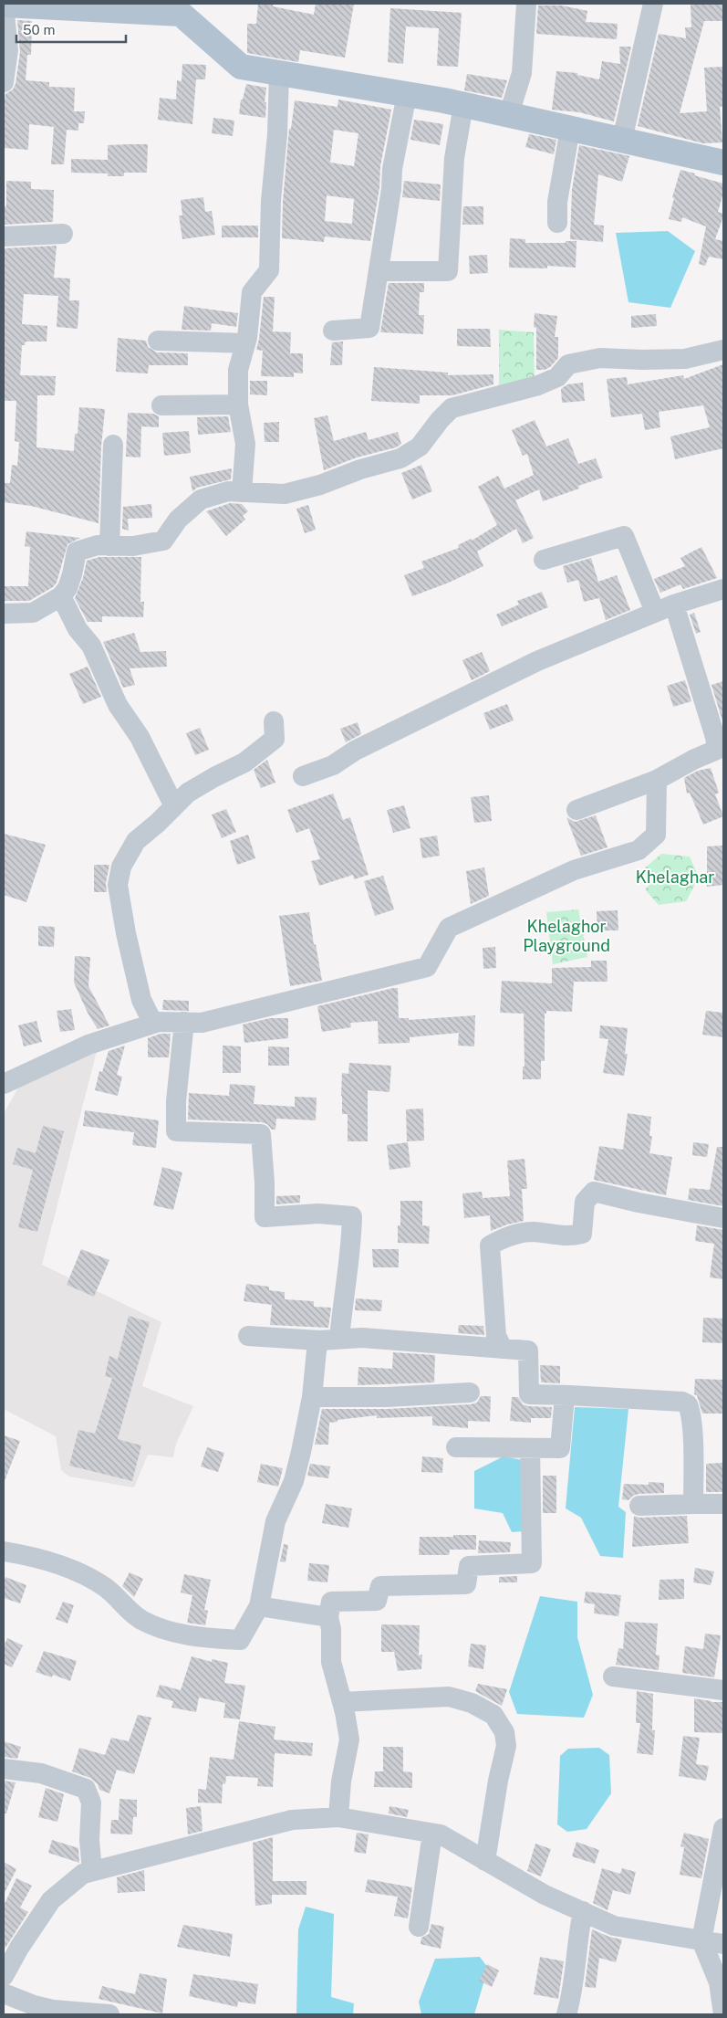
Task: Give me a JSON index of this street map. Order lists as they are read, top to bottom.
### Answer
{
  "parks": ["Khelaghar", "Khelaghor Playground"],
  "scale_bar": "50 m"
}
